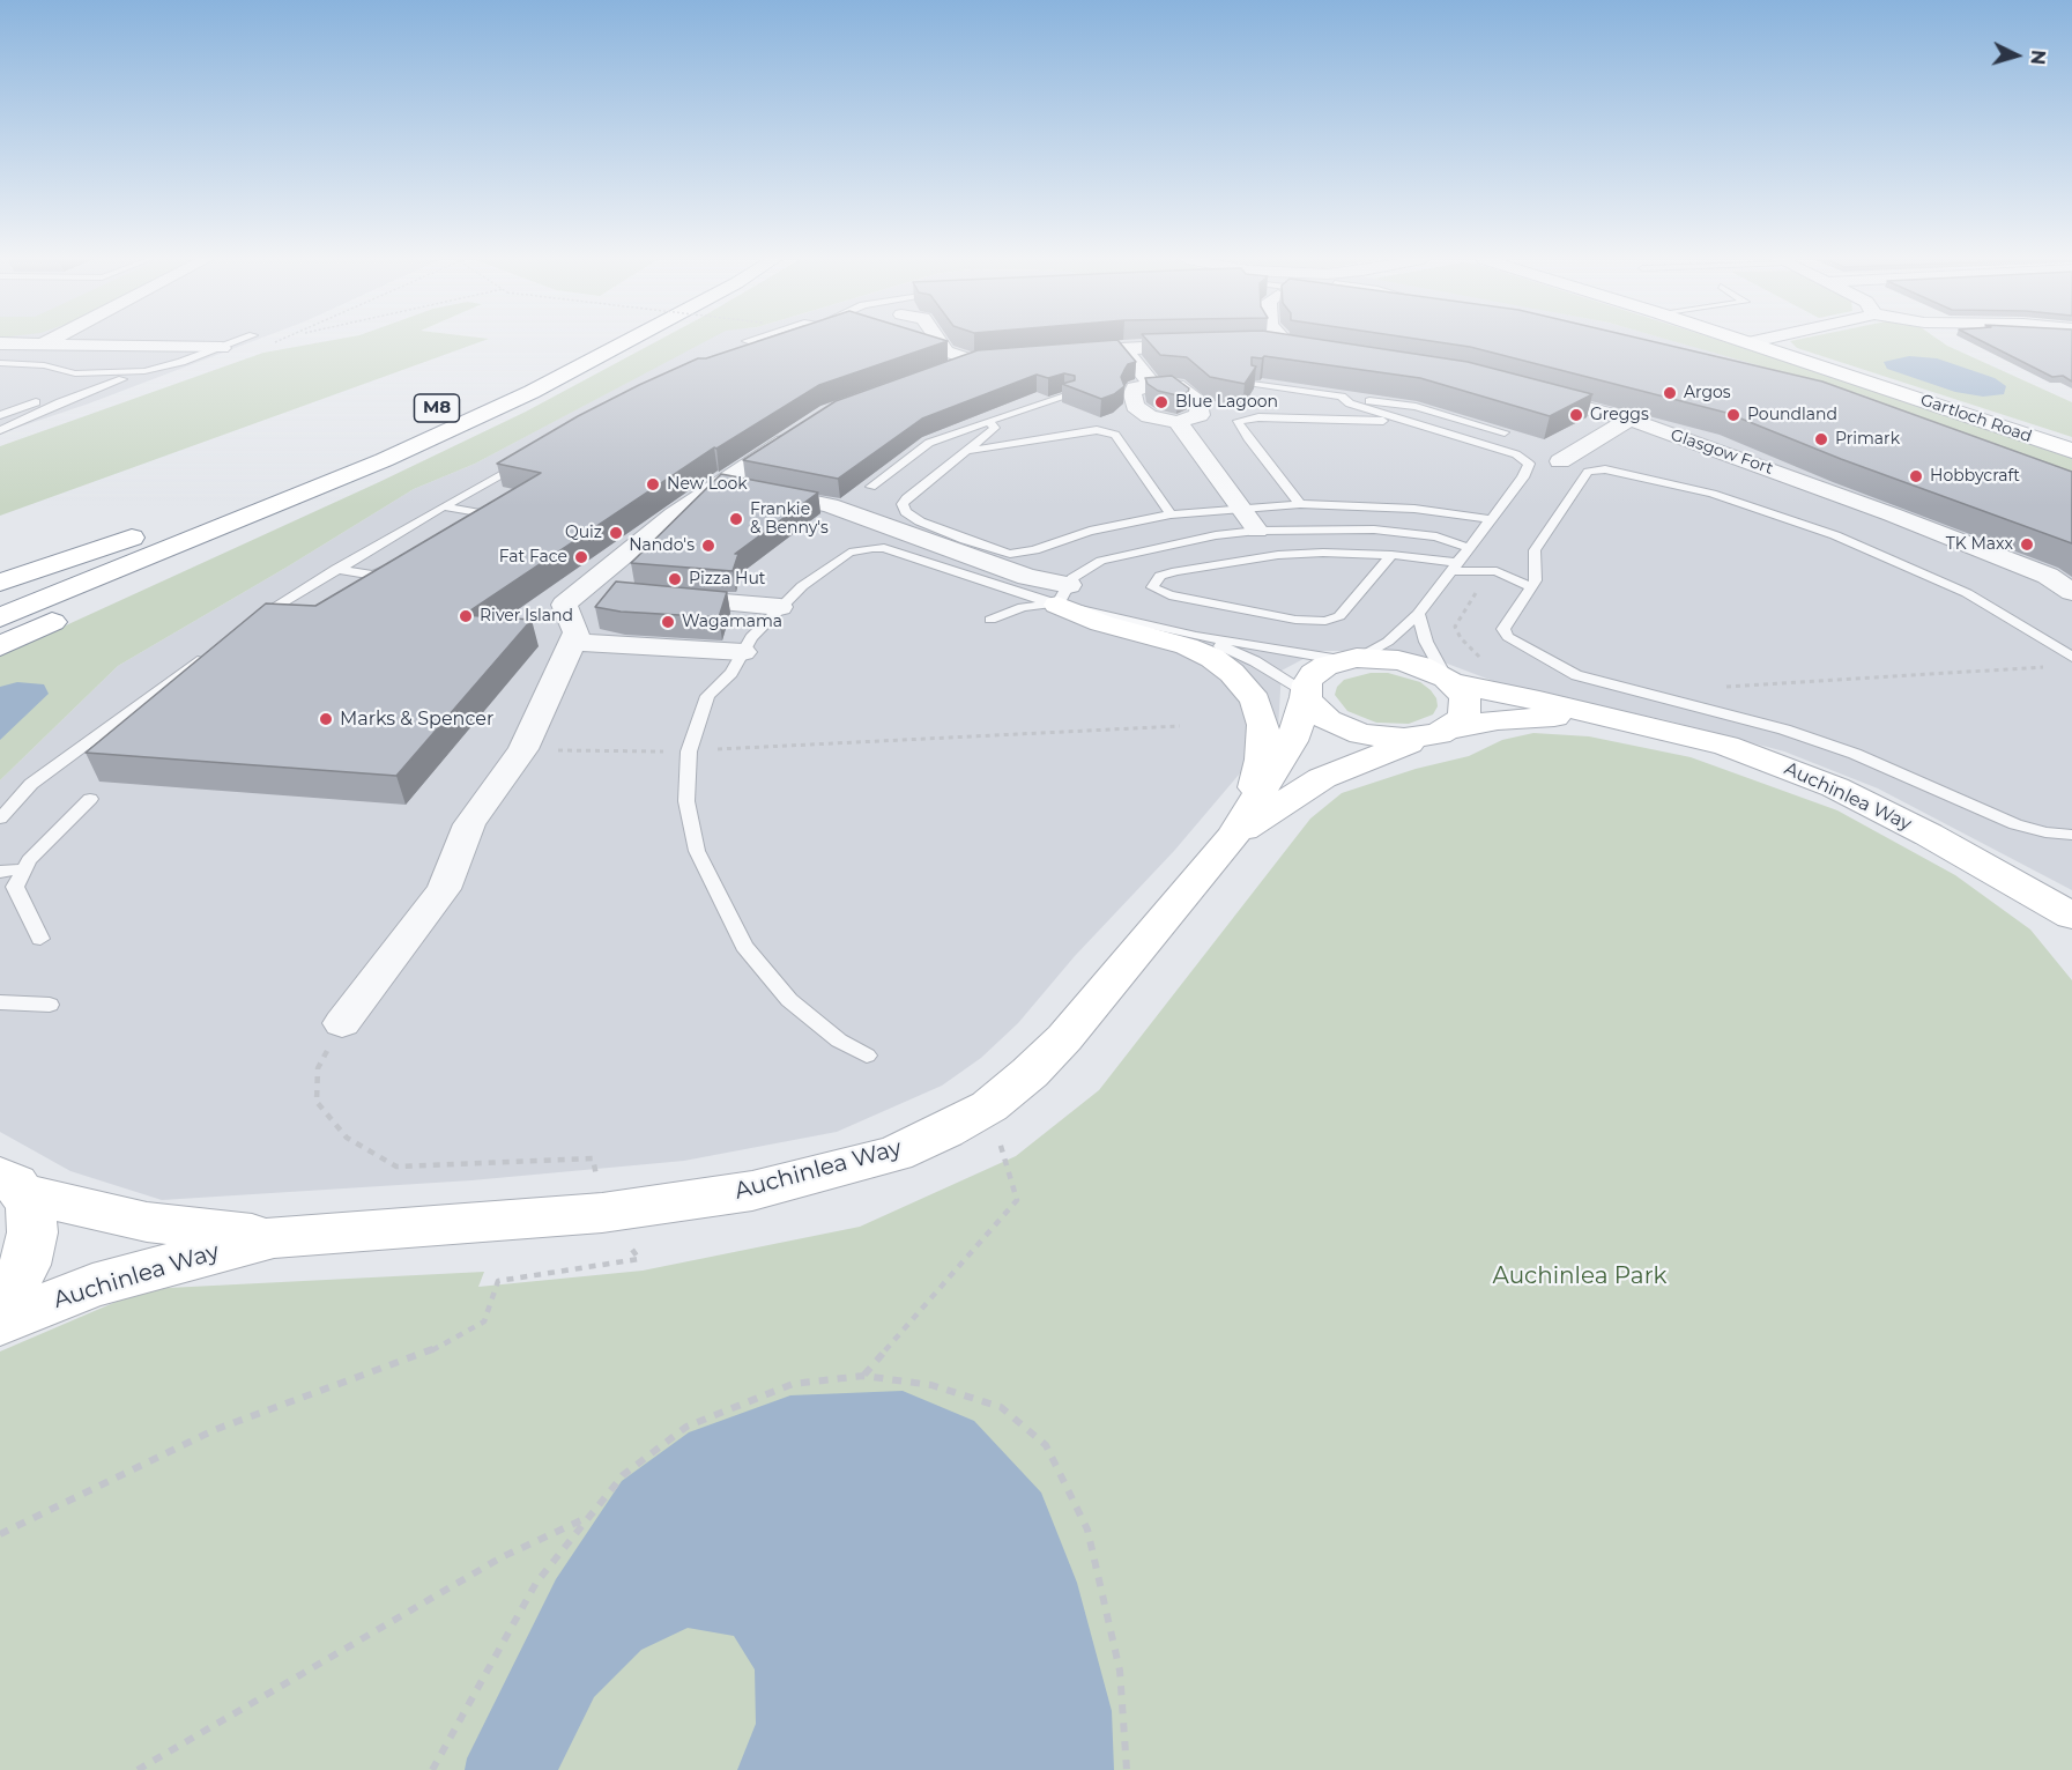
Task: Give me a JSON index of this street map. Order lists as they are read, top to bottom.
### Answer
{
  "streets": {
    "main road": ["M8", "Gartloch Road", "Auchinlea Way"],
    "street": ["Glasgow Fort"]
  },
  "parks": ["Auchinlea Park"],
  "places": [
    "Argos",
    "Blue Lagoon",
    "Greggs",
    "Poundland",
    "Primark",
    "Hobbycraft",
    "New Look",
    "Frankie & Benny's",
    "Quiz",
    "TK Maxx",
    "Nando's",
    "Fat Face",
    "Pizza Hut",
    "River Island",
    "Wagamama",
    "Marks & Spencer"
  ],
  "north": "right"
}
